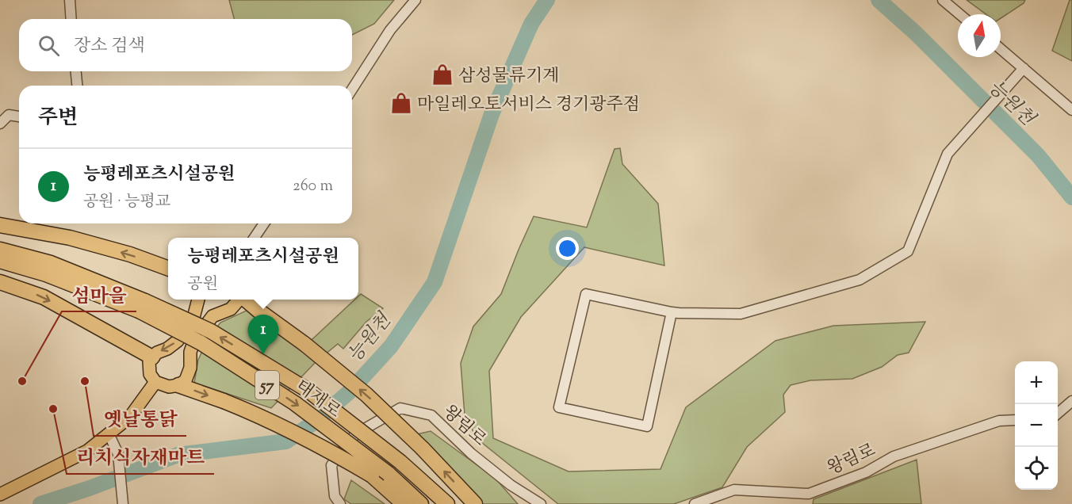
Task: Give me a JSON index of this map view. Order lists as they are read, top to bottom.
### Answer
{
  "streets": {
    "highway": ["57", "태재로"],
    "street": ["왕림로"]
  },
  "crossings": [
    ["57", "태재로"]
  ],
  "water": ["능원천"],
  "places": {
    "shop": ["삼성물류기계", "마일레오토서비스 경기광주점"],
    "other": ["섬마을", "옛날통닭", "리치식자재마트"]
  },
  "north": "top",
  "page": {
    "search": "장소 검색",
    "heading": "주변",
    "list": [
      {
        "mark": "1",
        "name": "능평레포츠시설공원",
        "note": "공원 · 능평교",
        "value": "260 m"
      }
    ],
    "popup": ["능평레포츠시설공원", "공원"],
    "pins": "1",
    "map_buttons": ["+", "−"]
  }
}
